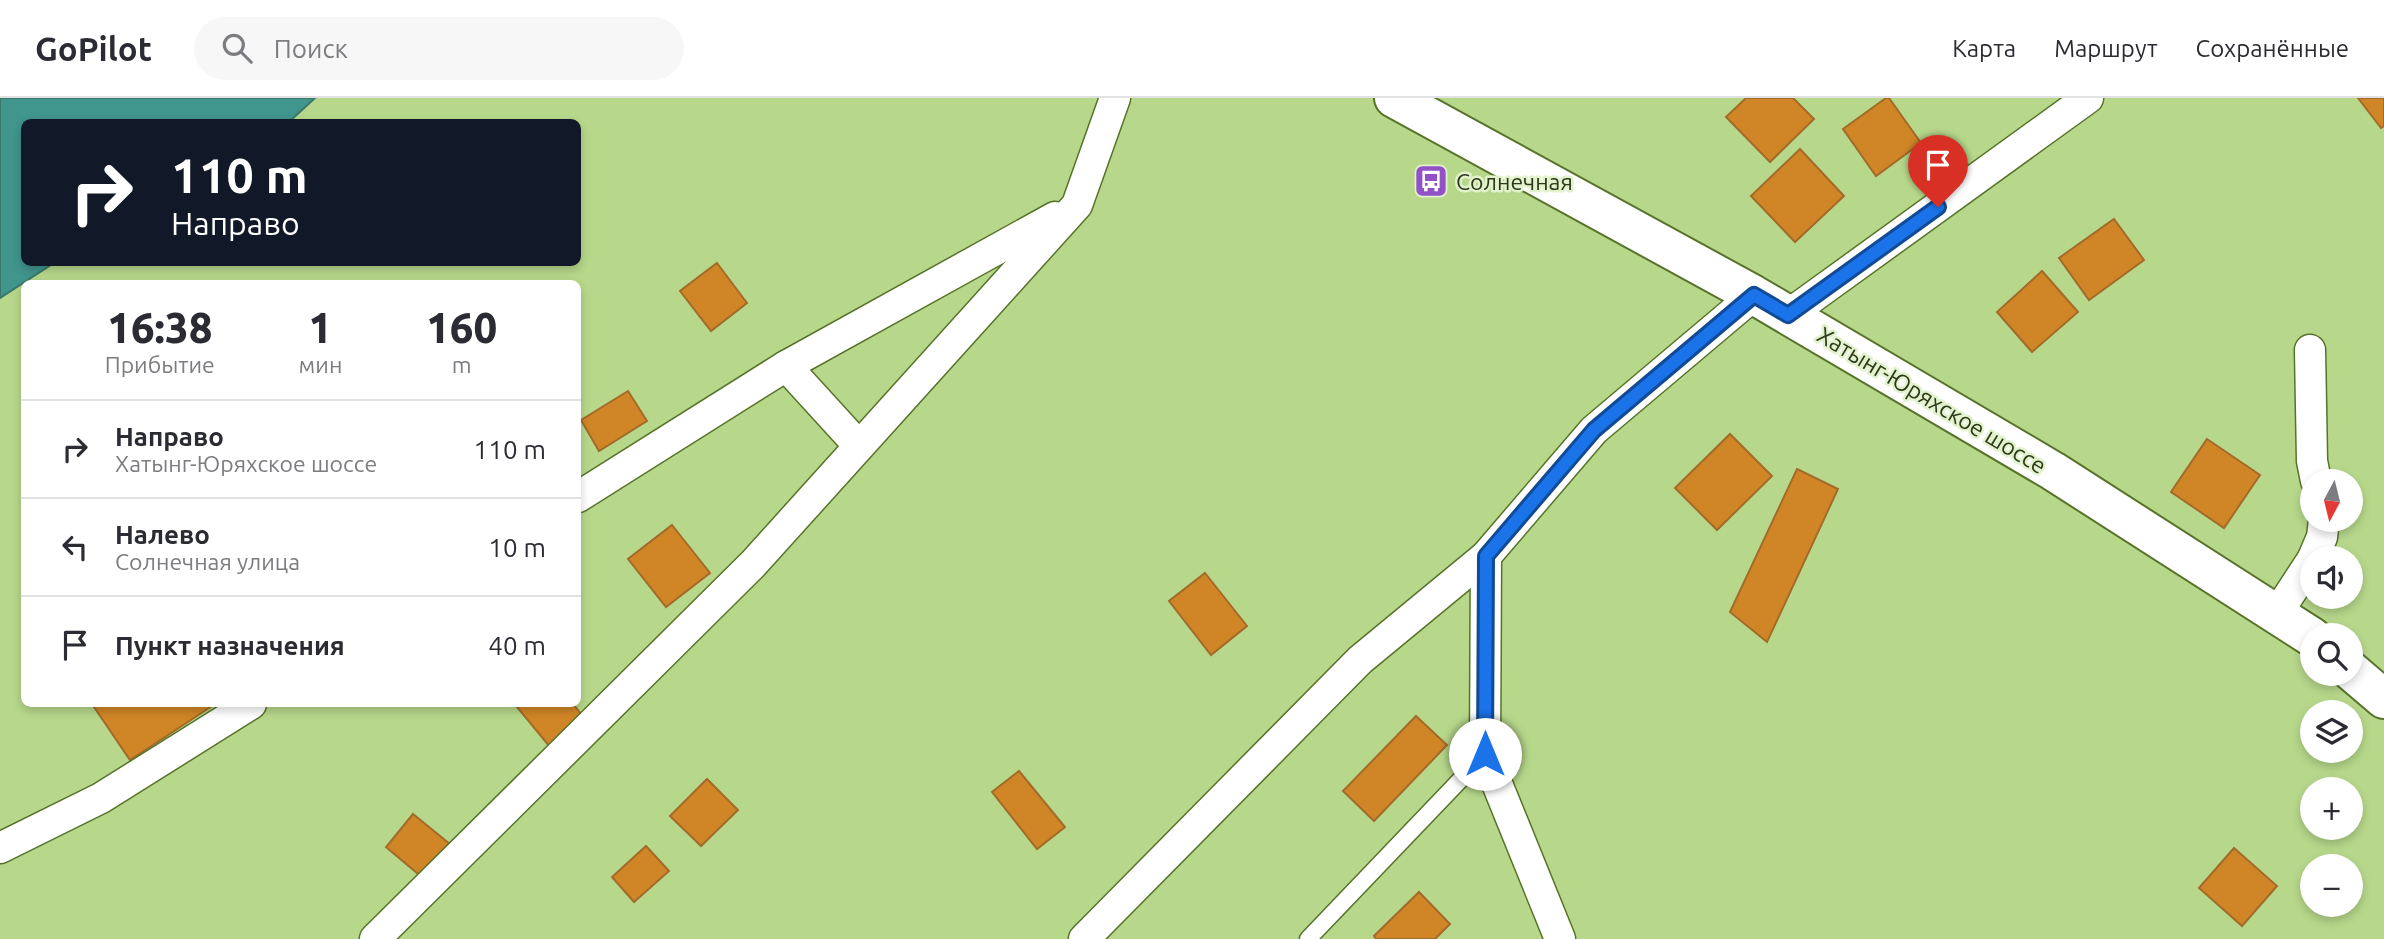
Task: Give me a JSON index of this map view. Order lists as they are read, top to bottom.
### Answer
{
  "streets": {
    "street": ["Хатынг-Юряхское шоссе"]
  },
  "places": {
    "bus stop": ["Солнечная"]
  },
  "north": "bottom",
  "page": {
    "header": "GoPilot",
    "search": "Поиск",
    "nav": ["Карта", "Маршрут", "Сохранённые"],
    "turn": ["110 m", "Направо"],
    "eta": [
      "16:38",
      "Прибытие",
      "1",
      "мин",
      "160",
      "m"
    ],
    "list": [
      {
        "name": "Направо",
        "note": "Хатынг-Юряхское шоссе",
        "value": "110 m"
      },
      {
        "name": "Налево",
        "note": "Солнечная улица",
        "value": "10 m"
      },
      {
        "name": "Пункт назначения",
        "value": "40 m"
      }
    ],
    "map_buttons": ["+", "−"]
  }
}
